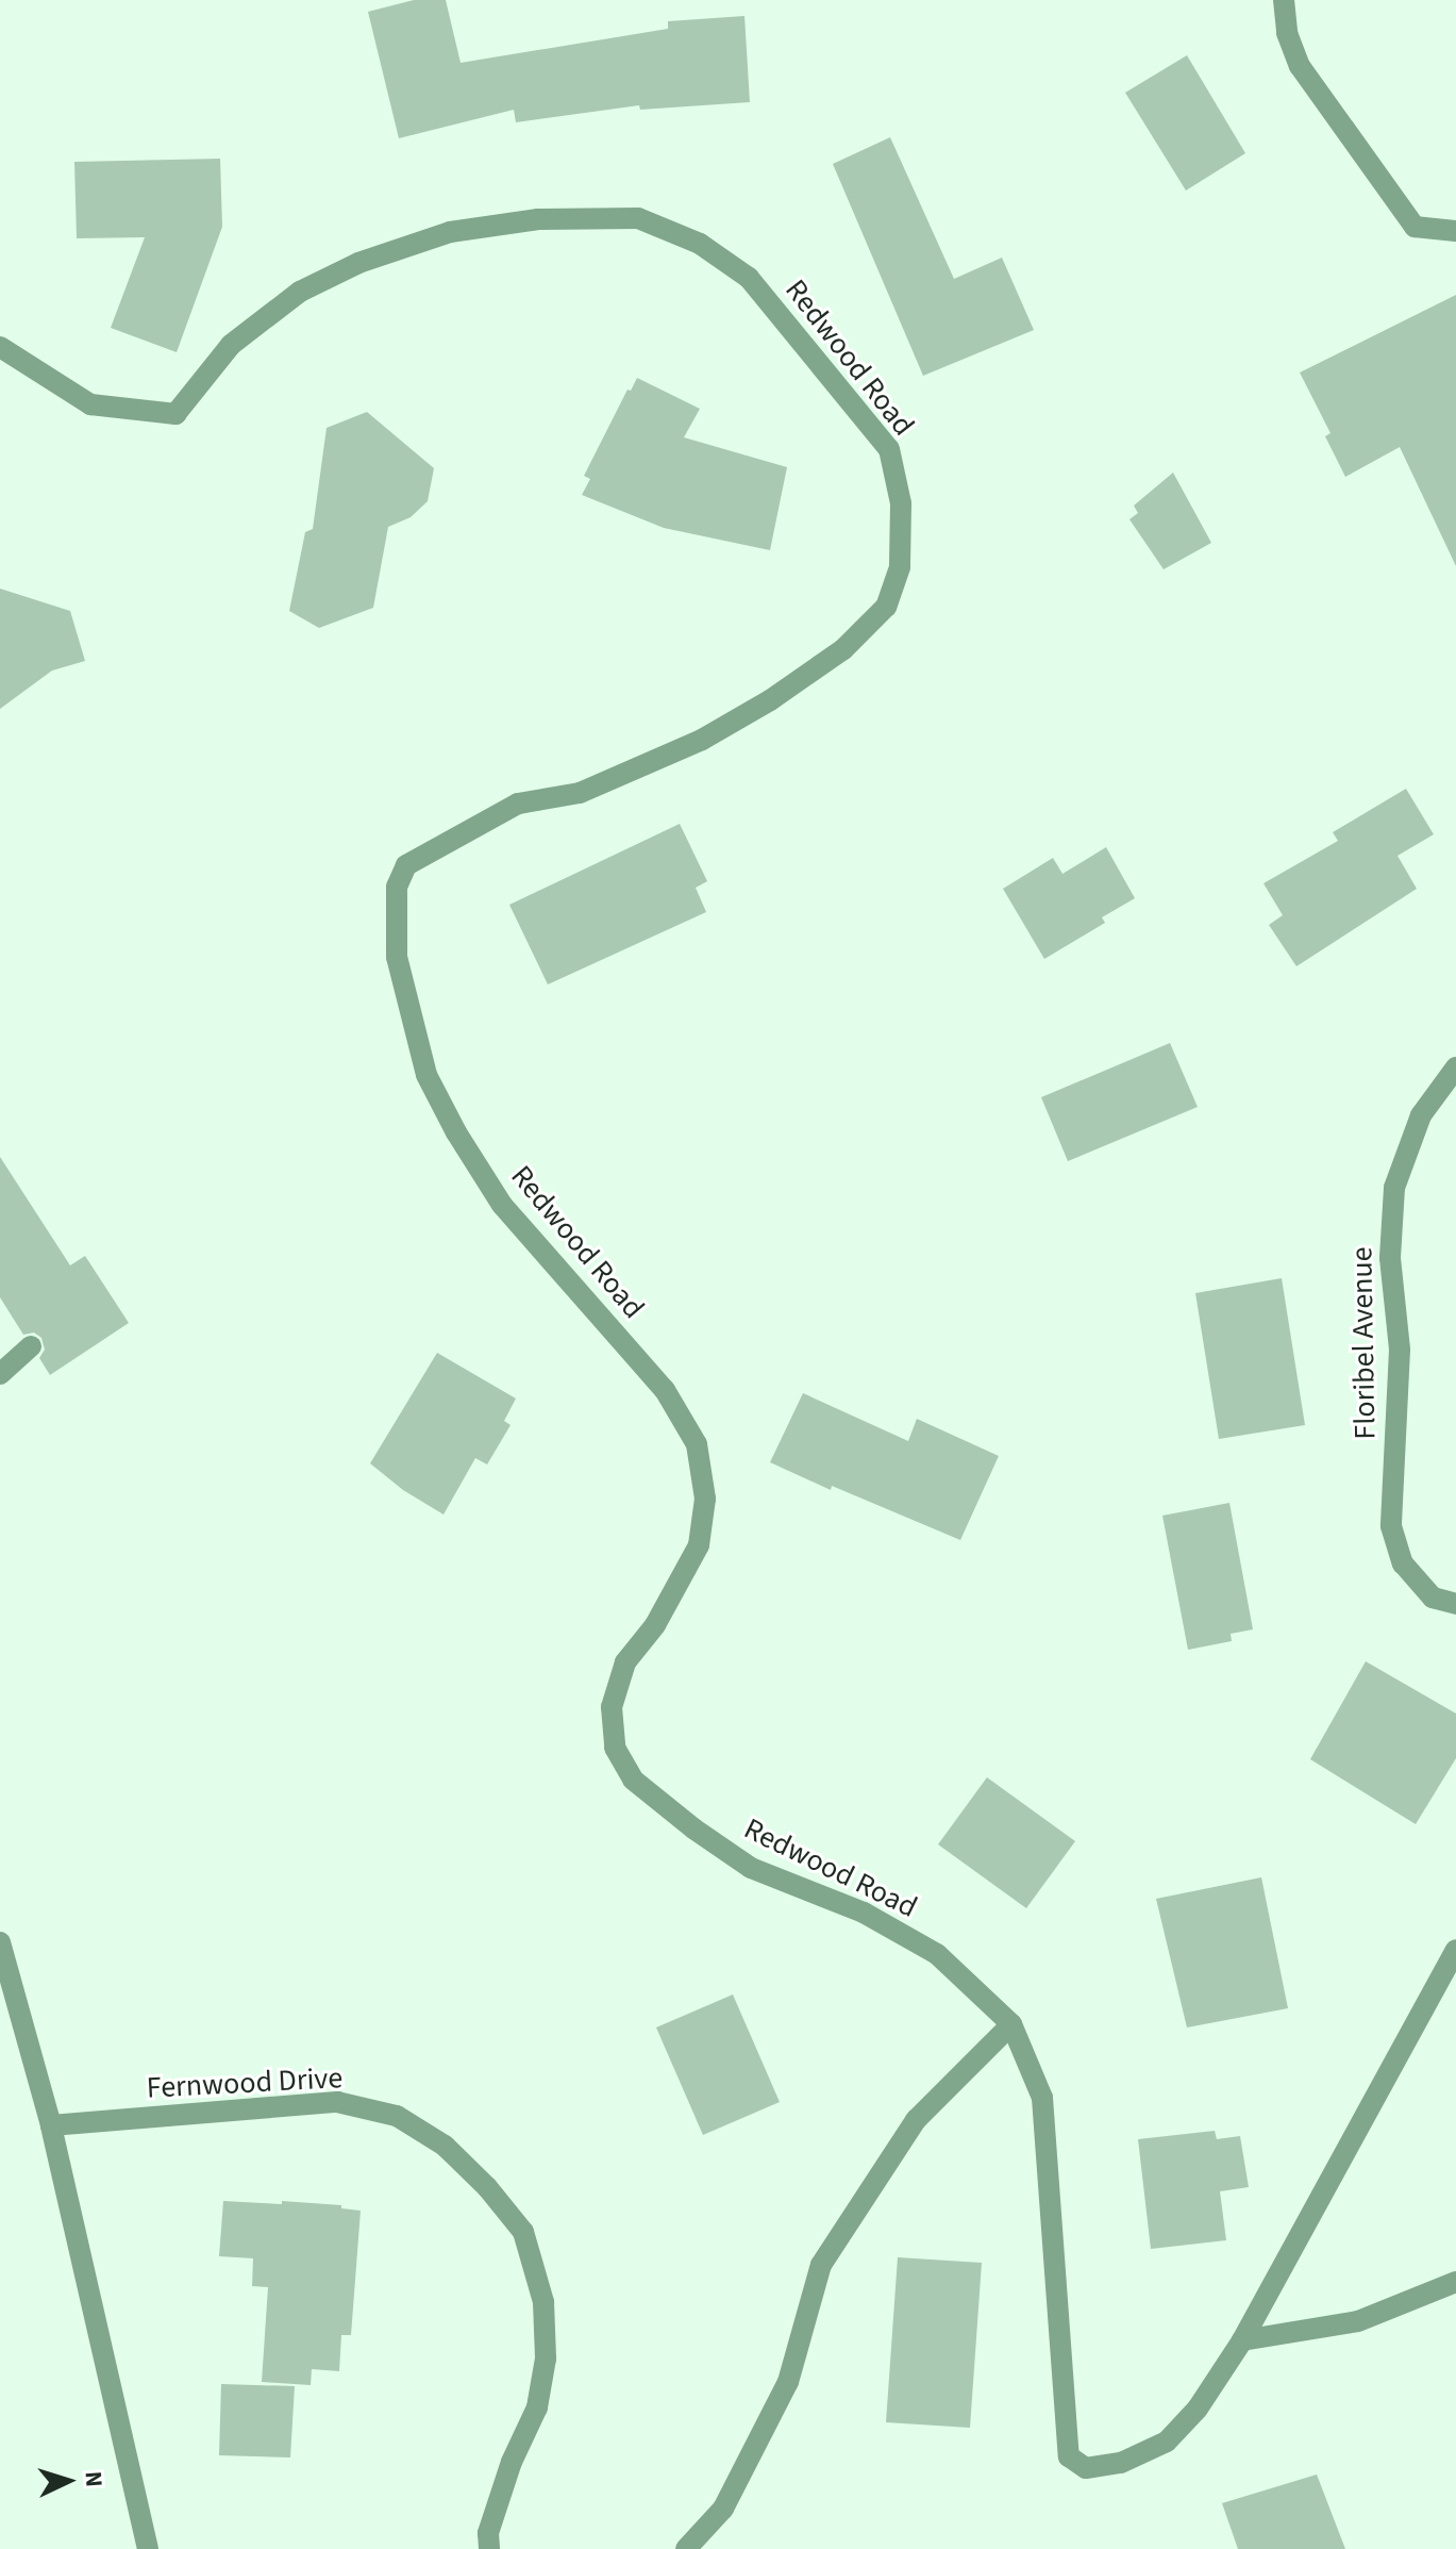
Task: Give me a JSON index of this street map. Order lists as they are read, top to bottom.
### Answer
{
  "streets": {
    "street": ["Redwood Road", "Floribel Avenue", "Fernwood Drive"]
  },
  "north": "right"
}
